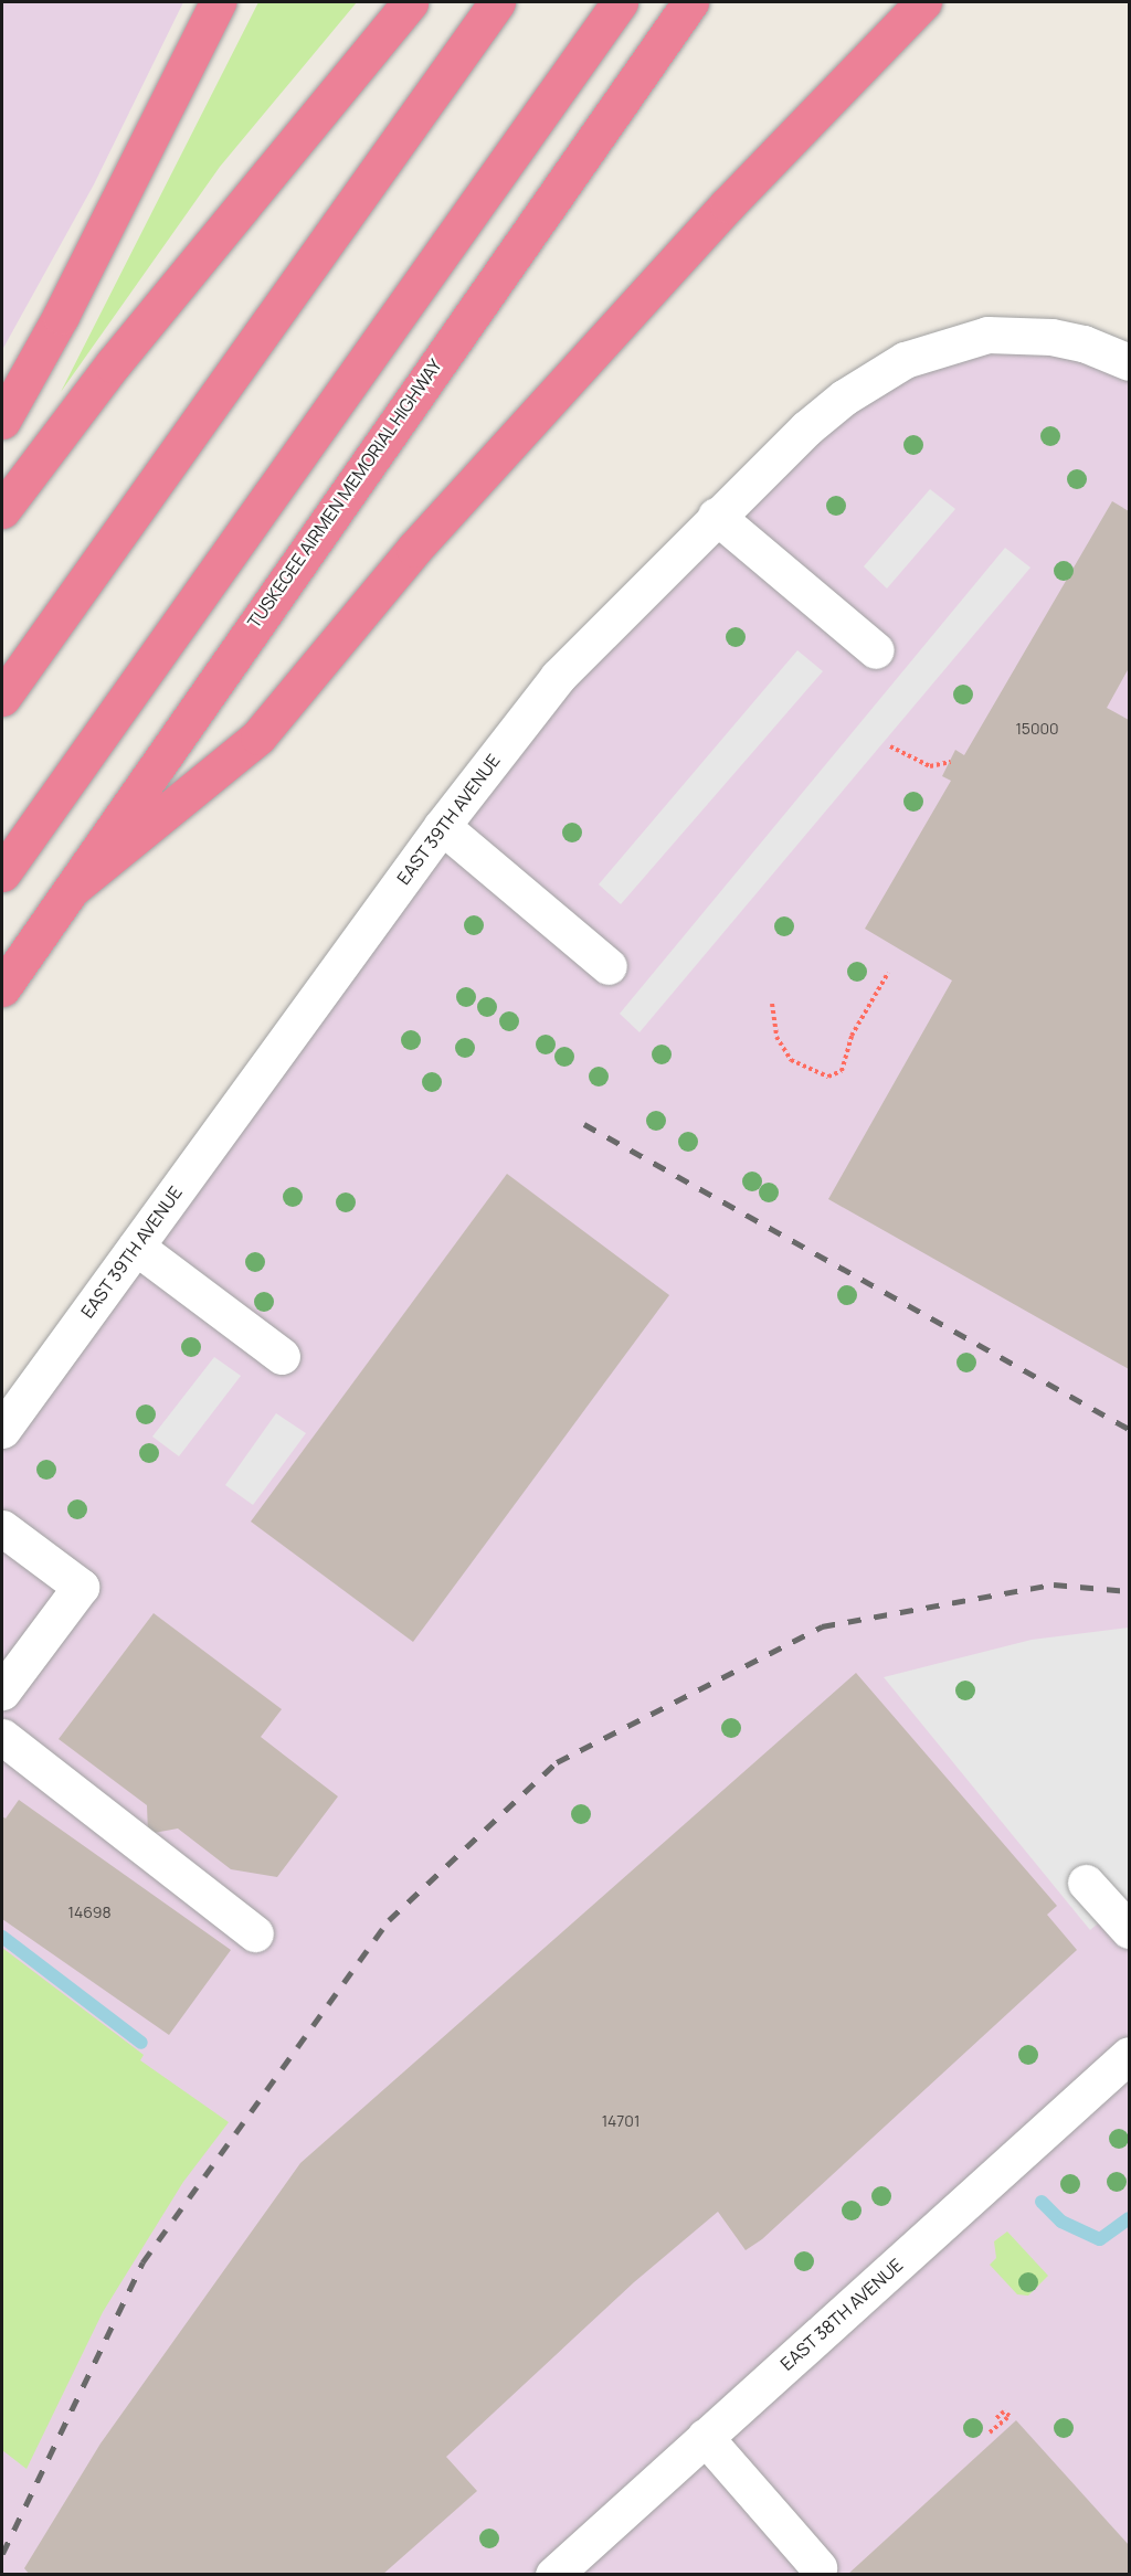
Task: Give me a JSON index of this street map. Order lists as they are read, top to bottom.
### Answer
{
  "streets": {
    "highway": ["TUSKEGEE AIRMEN MEMORIAL HIGHWAY"],
    "street": ["EAST 39TH AVENUE", "EAST 38TH AVENUE"]
  },
  "house_numbers": ["15000", "14698", "14701"]
}
